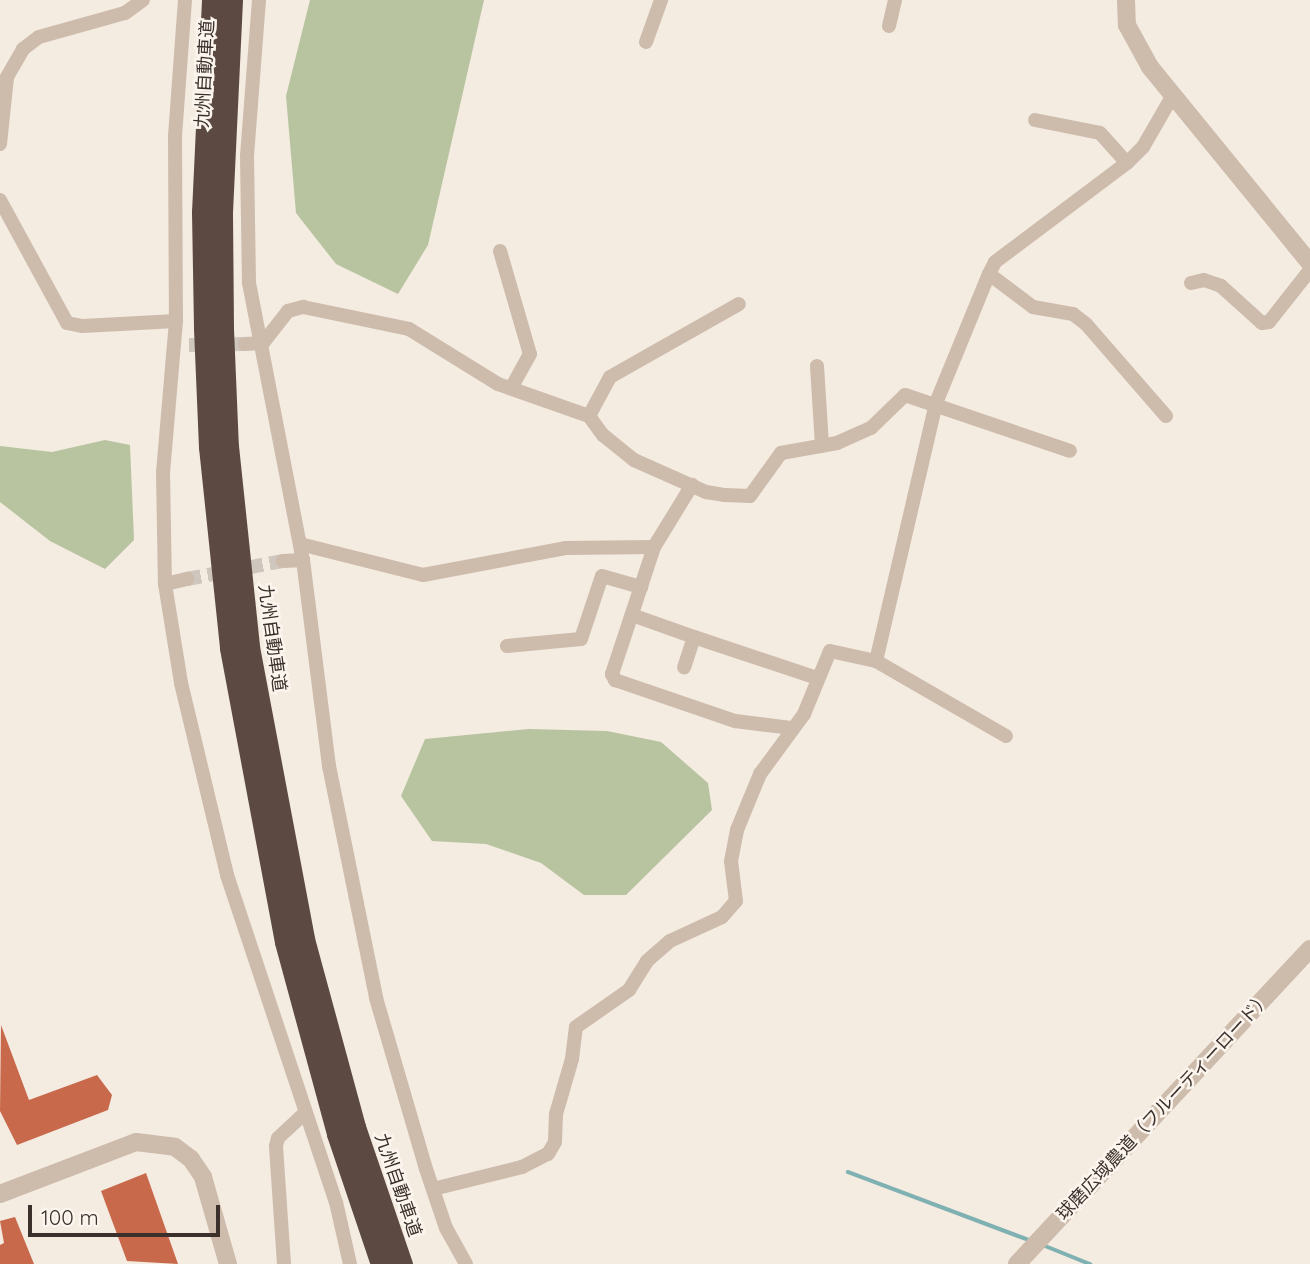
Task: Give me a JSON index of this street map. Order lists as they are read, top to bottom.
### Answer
{
  "streets": {
    "highway": ["九州自動車道"],
    "street": ["球磨広域農道（フルーティーロード）"]
  },
  "scale_bar": "100 m"
}
